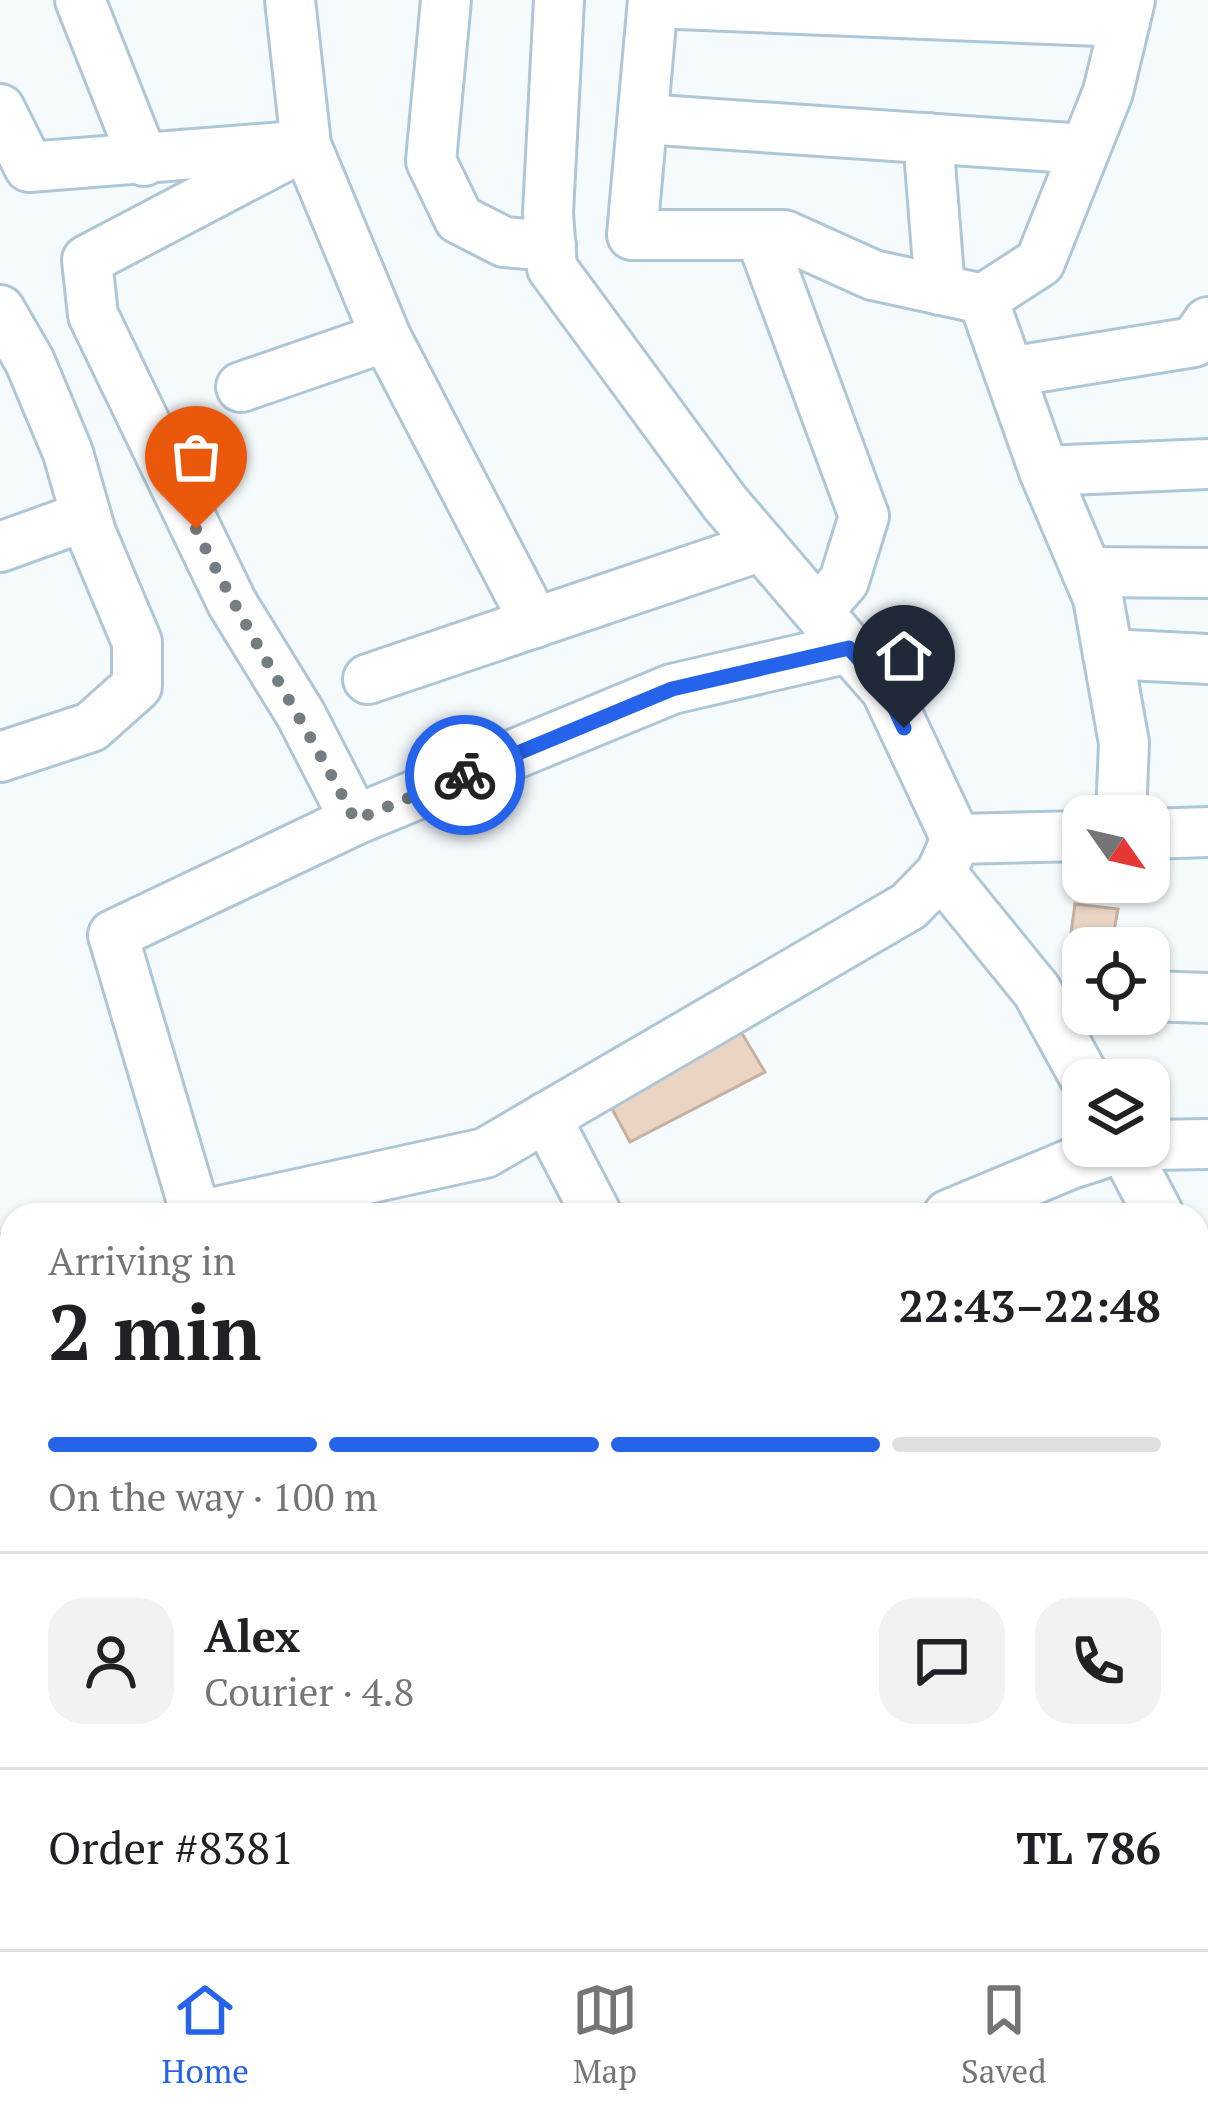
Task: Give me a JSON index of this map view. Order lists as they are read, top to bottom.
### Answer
{
  "north": "bottom right",
  "page": {
    "heading": ["2 min", "Arriving in", "22:43–22:48"],
    "panel": [
      "Alex",
      "Courier · 4.8",
      "Order #8381",
      "TL 786"
    ],
    "bar": "On the way · 100 m",
    "tabs": ["Home", "Map", "Saved"]
  }
}
